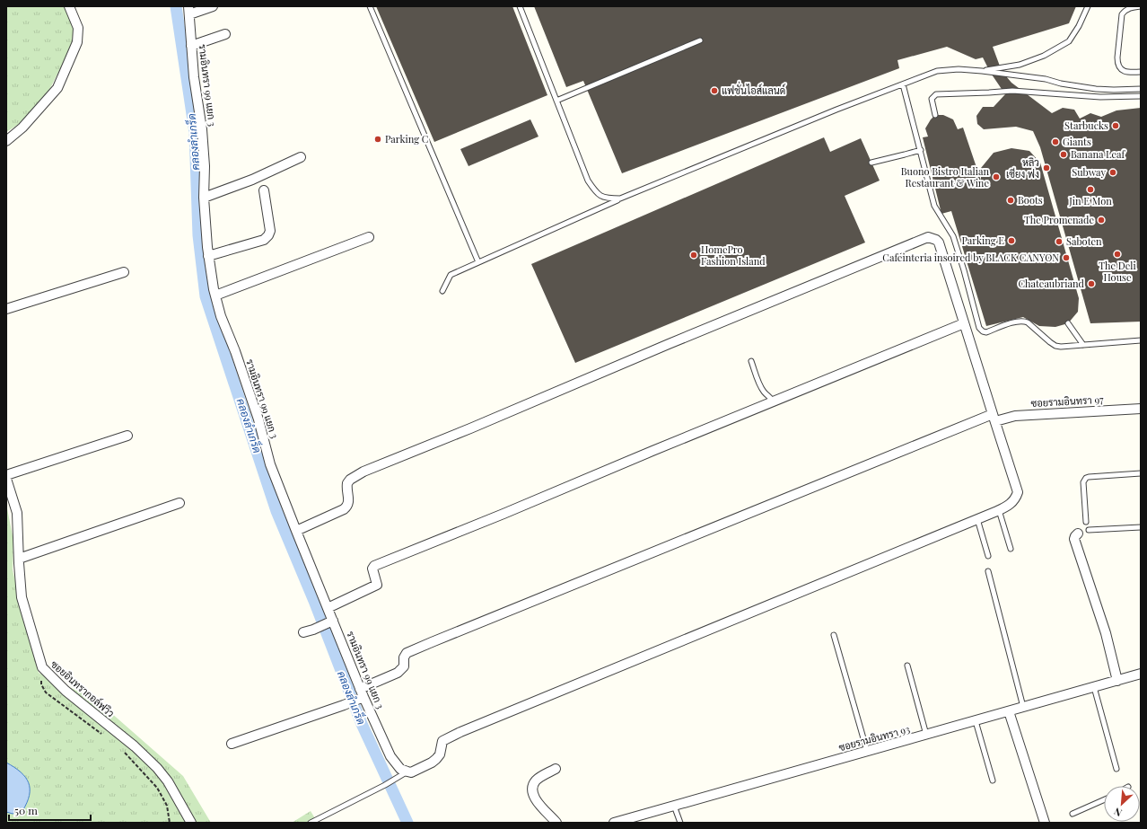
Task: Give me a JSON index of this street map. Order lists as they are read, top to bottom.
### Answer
{
  "streets": {
    "street": [
      "รามอินทรา 99 แยก 3",
      "ซอยรามอินทรา 97",
      "ซอยอินทรากอล์ฟวิว",
      "ซอยรามอินทรา 93"
    ]
  },
  "crossings": [
    ["รามอินทรา 99 แยก 3", "ซอยรามอินทรา 97"]
  ],
  "water": ["คลองลำเกร็ด"],
  "places": [
    "แฟชั่นไอส์แลนด์",
    "Starbucks",
    "Parking C",
    "Giants",
    "Banana Leaf",
    "หลิว เซียง ฟง",
    "Subway",
    "Buono Bistro Italian Restaurant & Wine",
    "Jin E Mon",
    "Boots",
    "The Promenade",
    "Parking E",
    "Saboten",
    "The Deli House",
    "HomePro Fashion Island",
    "Cafeinteria insoired by BLACK CANYON",
    "Chateaubriand"
  ],
  "scale_bar": "50 m",
  "north": "bottom left"
}
